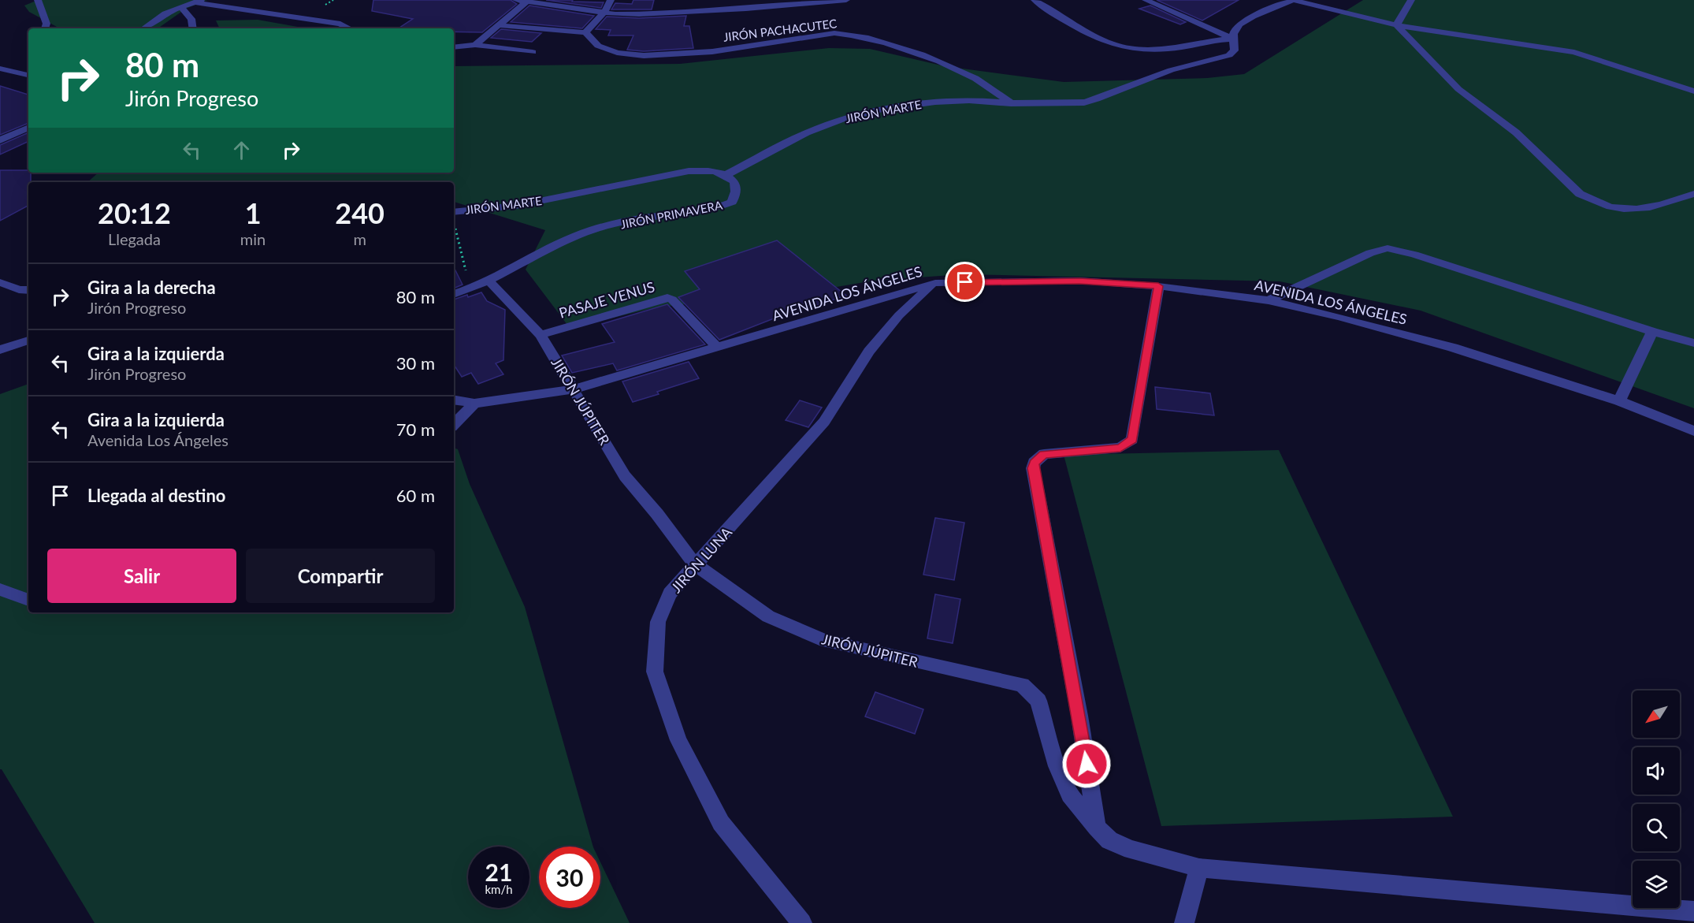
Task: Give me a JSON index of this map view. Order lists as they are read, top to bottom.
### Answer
{
  "streets": {
    "street": [
      "JIRÓN PACHACUTEC",
      "JIRÓN MARTE",
      "JIRÓN PRIMAVERA",
      "AVENIDA LOS ÁNGELES",
      "PASAJE VENUS",
      "JIRÓN JÚPITER",
      "JIRÓN LUNA"
    ]
  },
  "crossings": [
    ["JIRÓN PACHACUTEC", "JIRÓN MARTE"],
    ["JIRÓN MARTE", "JIRÓN PRIMAVERA"],
    ["JIRÓN PRIMAVERA", "JIRÓN JÚPITER"],
    ["AVENIDA LOS ÁNGELES", "PASAJE VENUS"],
    ["AVENIDA LOS ÁNGELES", "JIRÓN JÚPITER"],
    ["AVENIDA LOS ÁNGELES", "JIRÓN LUNA"],
    ["PASAJE VENUS", "JIRÓN JÚPITER"],
    ["JIRÓN JÚPITER", "JIRÓN LUNA"]
  ],
  "north": "bottom left",
  "page": {
    "turn": ["80 m", "Jirón Progreso"],
    "eta": [
      "20:12",
      "Llegada",
      "1",
      "min",
      "240",
      "m"
    ],
    "list": [
      {
        "name": "Gira a la derecha",
        "note": "Jirón Progreso",
        "value": "80 m"
      },
      {
        "name": "Gira a la izquierda",
        "note": "Jirón Progreso",
        "value": "30 m"
      },
      {
        "name": "Gira a la izquierda",
        "note": "Avenida Los Ángeles",
        "value": "70 m"
      },
      {
        "name": "Llegada al destino",
        "value": "60 m"
      }
    ],
    "buttons": ["Salir", "Compartir"],
    "speed": "21 km/h",
    "limit": "30"
  }
}
